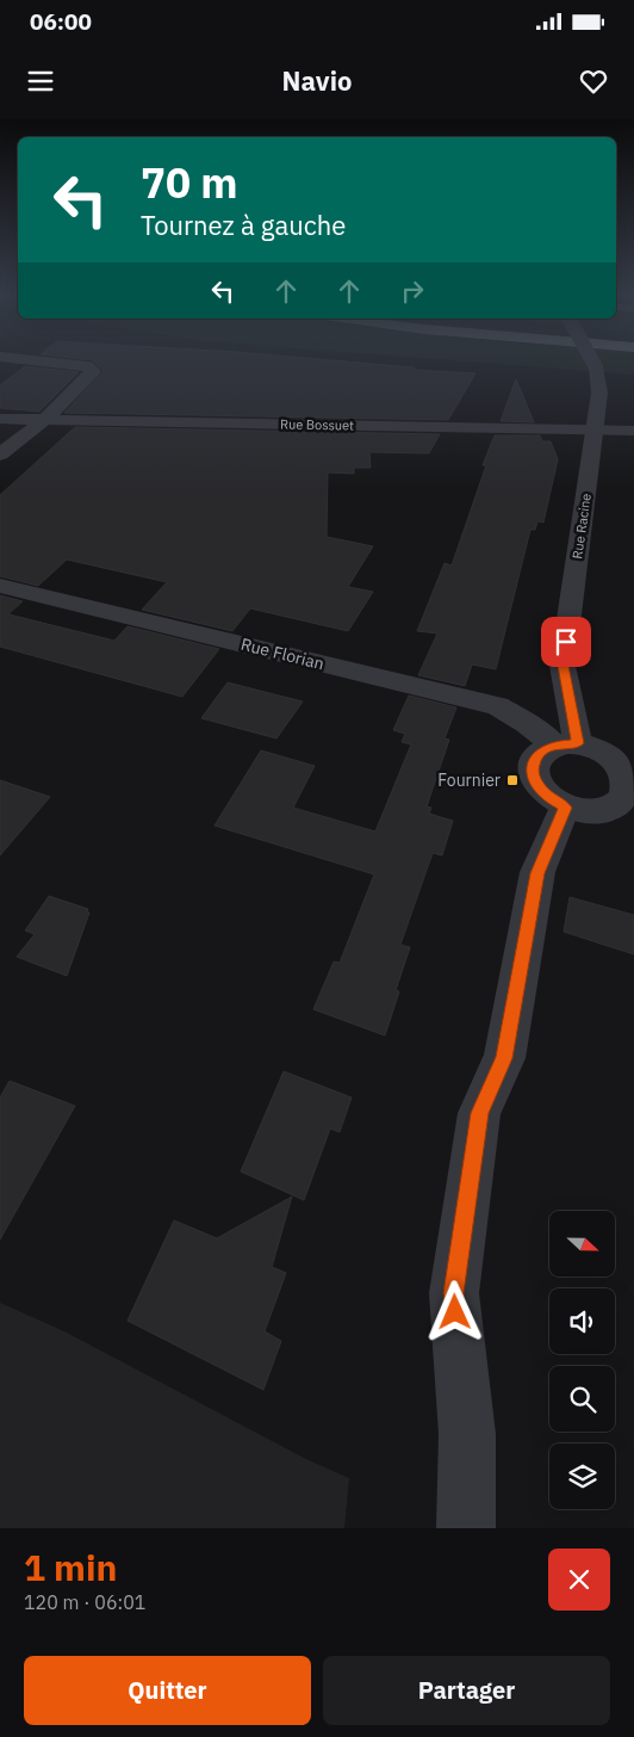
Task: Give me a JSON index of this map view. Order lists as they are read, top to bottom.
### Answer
{
  "streets": {
    "street": ["Rue Bossuet", "Rue Racine", "Rue Florian"]
  },
  "crossings": [
    ["Rue Bossuet", "Rue Racine"],
    ["Rue Racine", "Rue Florian"]
  ],
  "places": {
    "transit": ["Fournier"]
  },
  "north": "right",
  "page": {
    "status": "06:00",
    "header": "Navio",
    "turn": ["70 m", "Tournez à gauche"],
    "heading": ["1 min", "120 m · 06:01"],
    "buttons": ["Quitter", "Partager"]
  }
}
